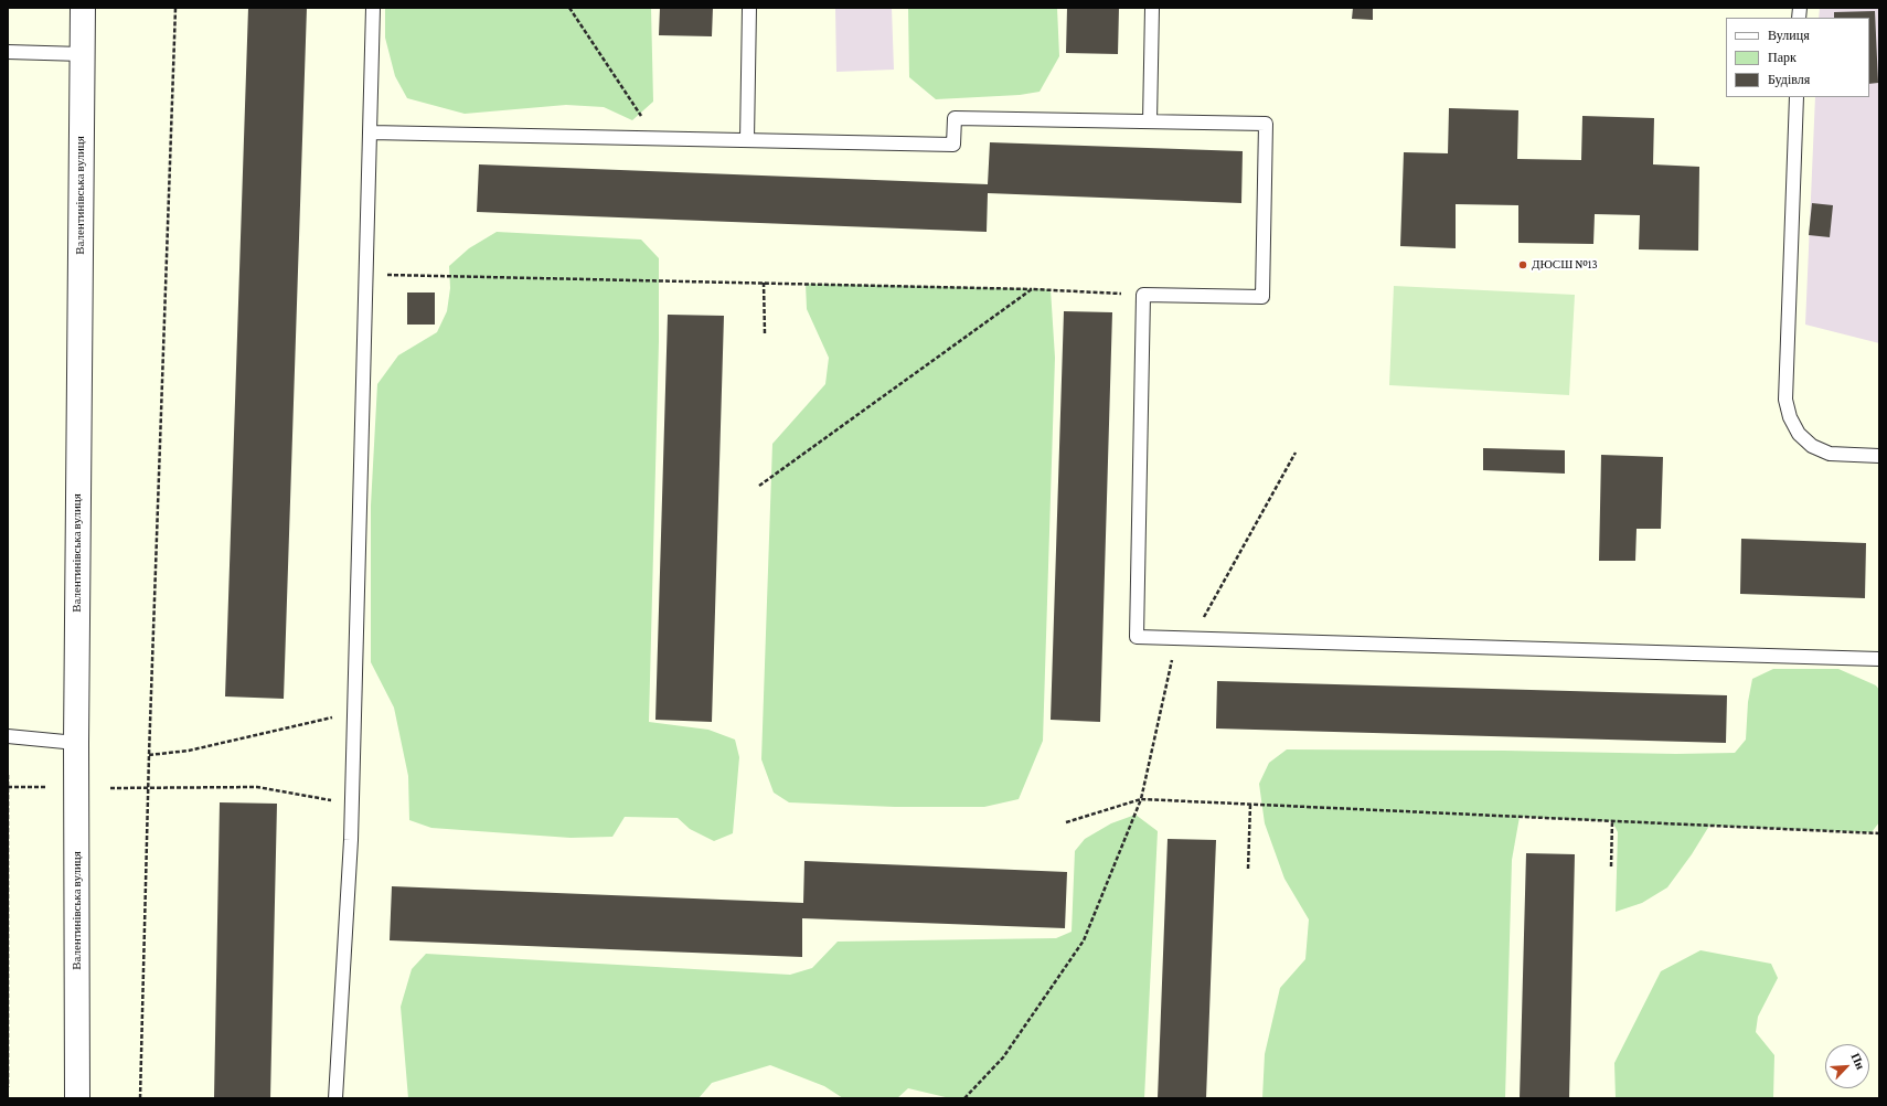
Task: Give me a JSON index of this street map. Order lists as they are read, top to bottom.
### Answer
{
  "streets": {
    "street": ["Валентинівська вулиця"]
  },
  "places": ["ДЮСШ №13"],
  "legend": ["Вулиця", "Парк", "Будівля"],
  "north": "top right"
}
